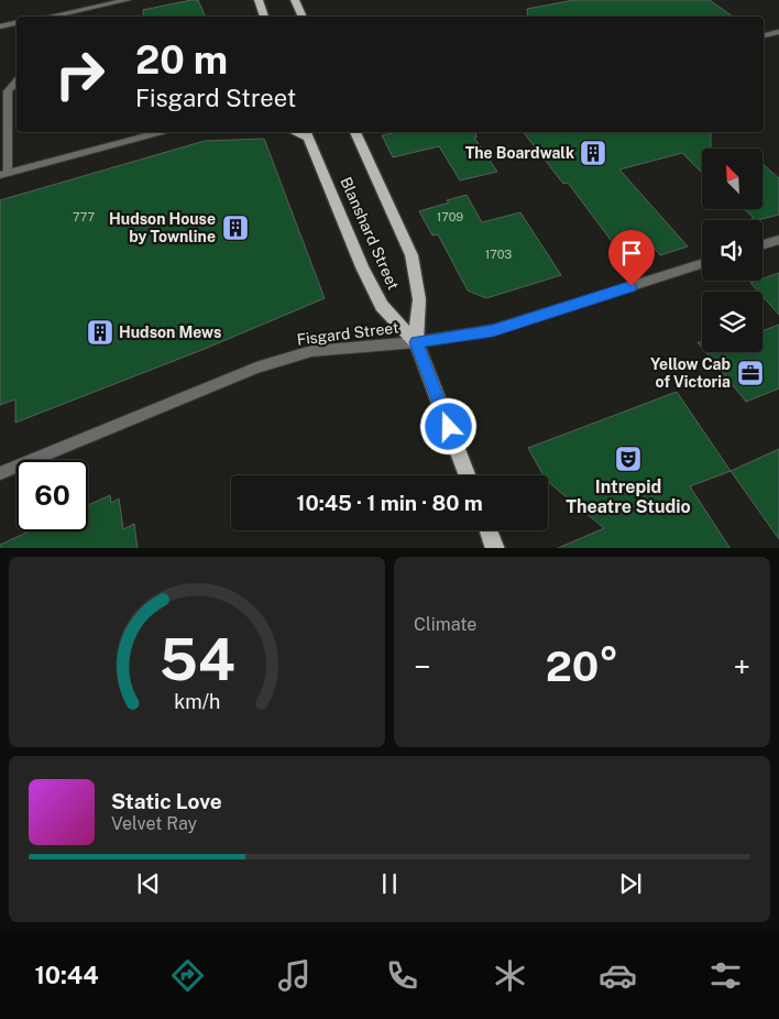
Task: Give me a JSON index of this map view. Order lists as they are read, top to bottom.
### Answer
{
  "streets": {
    "main road": ["Blanshard Street"],
    "street": ["Fisgard Street"]
  },
  "crossings": [
    ["Blanshard Street", "Fisgard Street"]
  ],
  "places": {
    "building": ["The Boardwalk", "Hudson House by Townline", "Hudson Mews"],
    "office": ["Yellow Cab of Victoria"],
    "theatre": ["Intrepid Theatre Studio"]
  },
  "house_numbers": ["777", "1709", "1703"],
  "north": "top left",
  "page": {
    "turn": ["20 m", "Fisgard Street"],
    "limit": "60",
    "trip": "10:45 · 1 min · 80 m",
    "tile": "Climate",
    "heat": ["−", "20°", "+"],
    "song": ["Static Love", "Velvet Ray"],
    "tabs": "10:44",
    "gauge": ["54", "km/h"]
  }
}
